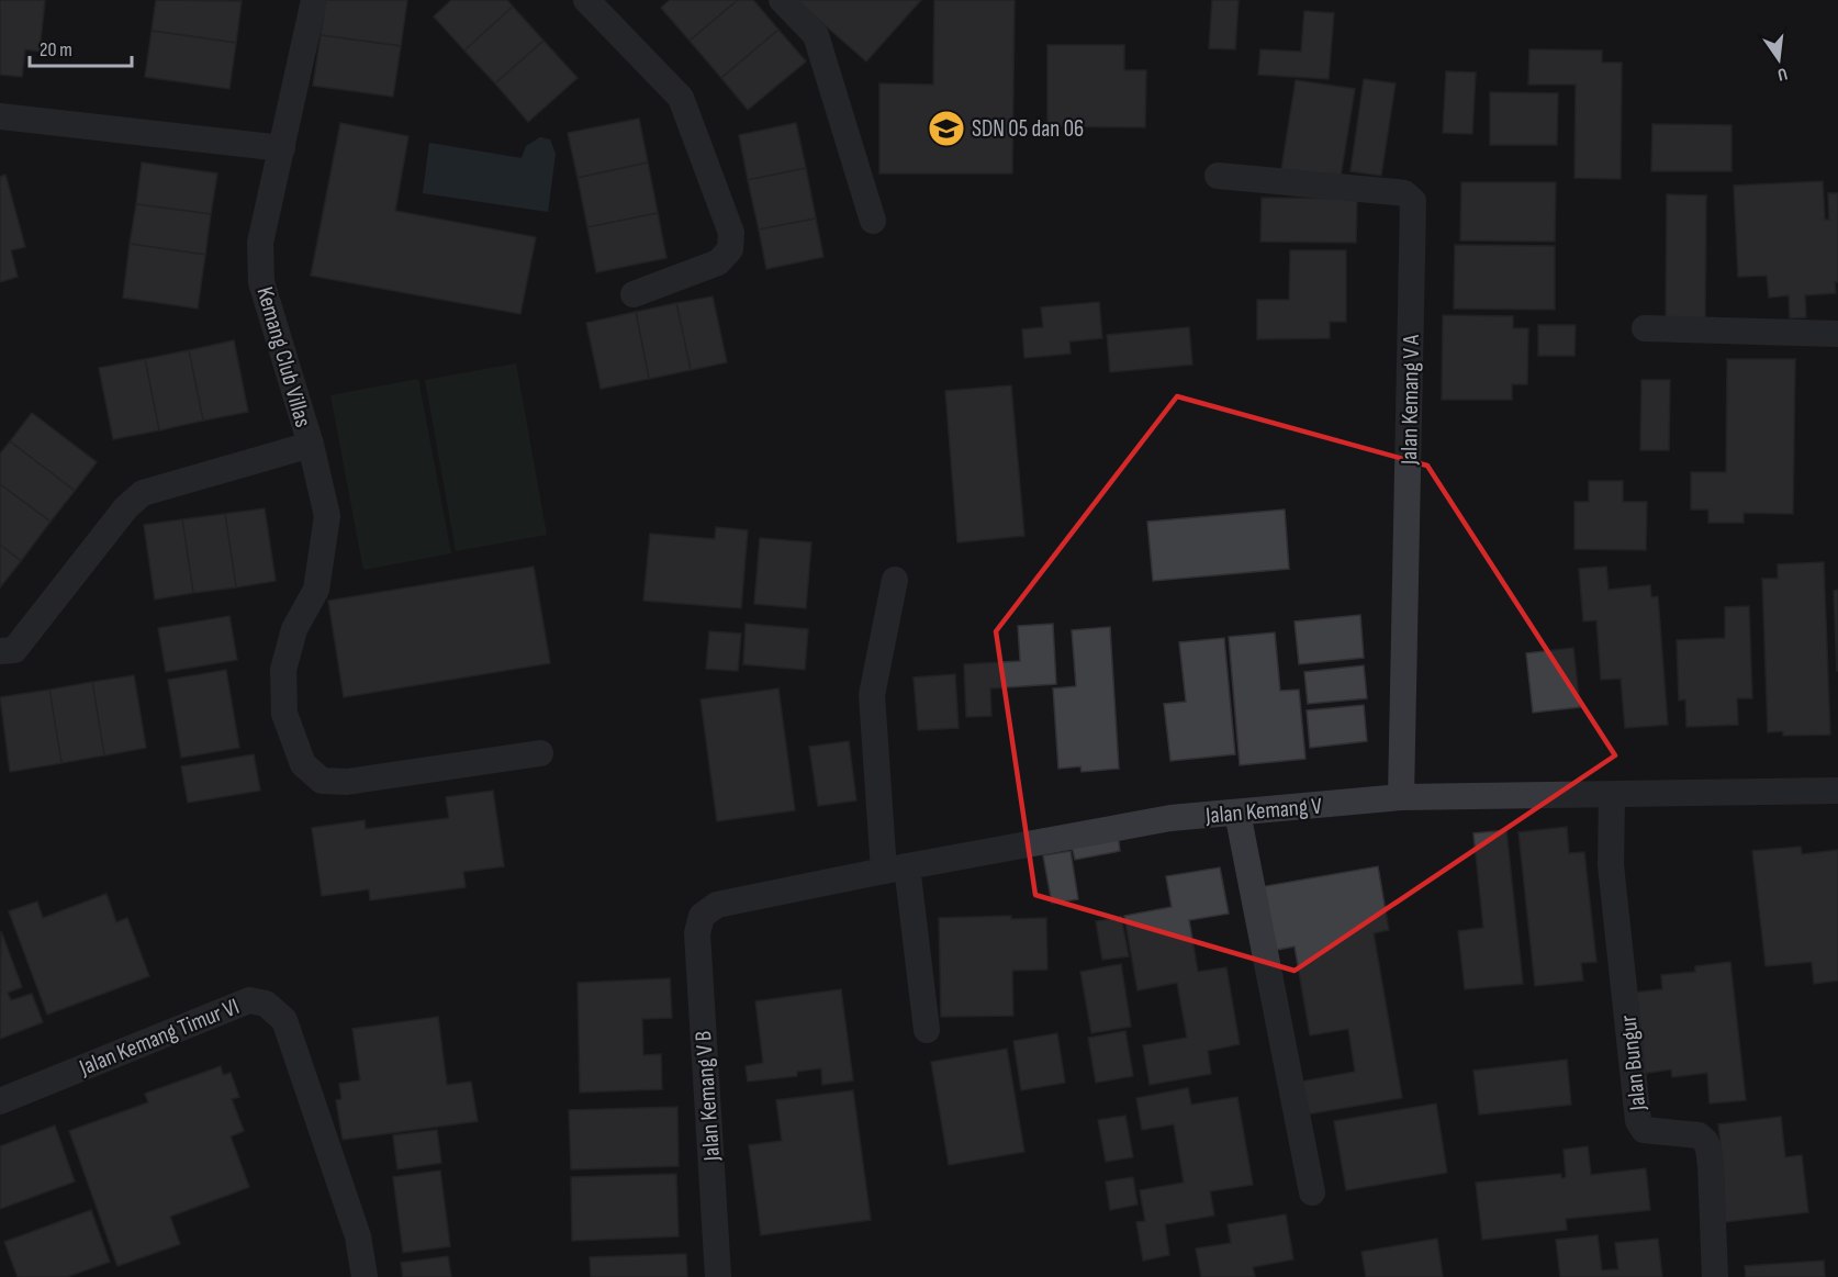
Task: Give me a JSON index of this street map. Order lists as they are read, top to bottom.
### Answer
{
  "streets": {
    "street": [
      "Kemang Club Villas",
      "Jalan Kemang V A",
      "Jalan Kemang V",
      "Jalan Kemang Timur VI",
      "Jalan Bungur",
      "Jalan Kemang V B"
    ]
  },
  "crossings": [
    ["Jalan Kemang V A", "Jalan Kemang V"],
    ["Jalan Kemang V", "Jalan Bungur"],
    ["Jalan Kemang V", "Jalan Kemang V B"]
  ],
  "places": {
    "school or university": ["SDN 05 dan 06"]
  },
  "scale_bar": "20 m",
  "north": "bottom"
}
